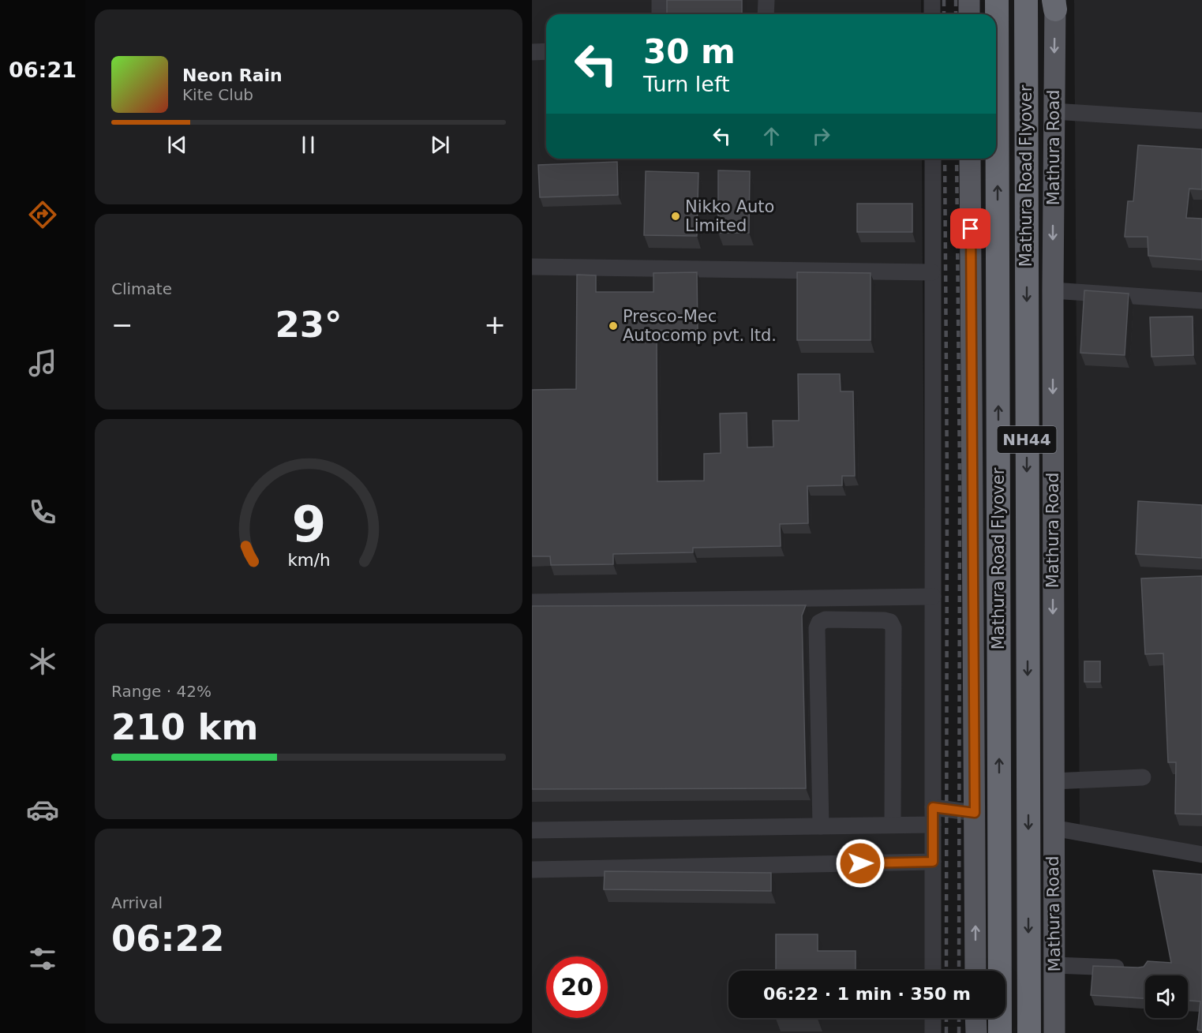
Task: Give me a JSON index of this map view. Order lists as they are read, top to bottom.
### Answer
{
  "streets": {
    "highway": ["Mathura Road Flyover", "NH44"],
    "main road": ["Mathura Road"]
  },
  "places": ["Nikko Auto Limited", "Presco-Mec Autocomp pvt. ltd."],
  "page": {
    "tabs": "06:21",
    "turn": ["30 m", "Turn left"],
    "song": ["Neon Rain", "Kite Club"],
    "tile": [
      "Climate",
      ["Range · 42%", "210 km"],
      ["Arrival", "06:22"]
    ],
    "heat": ["−", "23°", "+"],
    "limit": "20",
    "trip": "06:22 · 1 min · 350 m",
    "gauge": ["9", "km/h"]
  }
}
